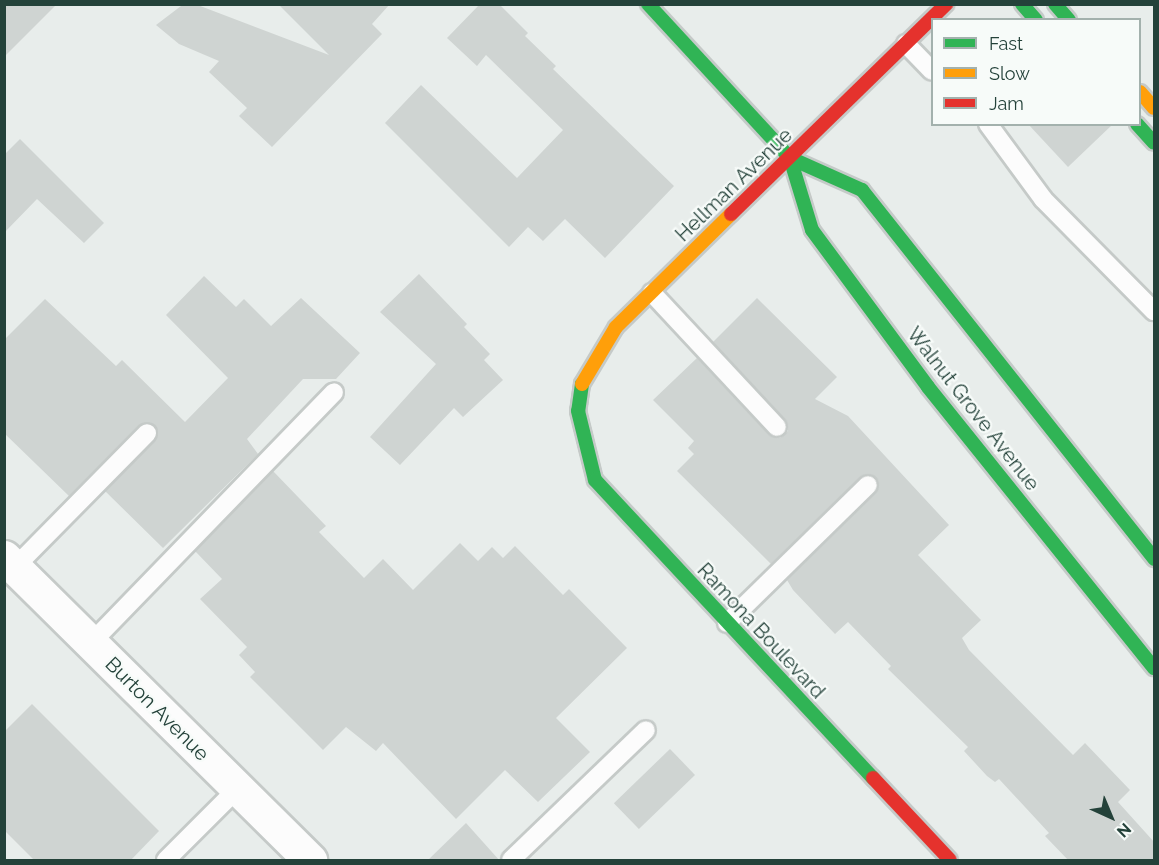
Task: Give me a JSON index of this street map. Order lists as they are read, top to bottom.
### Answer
{
  "streets": {
    "main road": ["Hellman Avenue", "Walnut Grove Avenue", "Ramona Boulevard"],
    "street": ["Burton Avenue"]
  },
  "crossings": [
    ["Hellman Avenue", "Walnut Grove Avenue"],
    ["Hellman Avenue", "Ramona Boulevard"]
  ],
  "legend": ["Fast", "Slow", "Jam"],
  "north": "bottom right"
}
